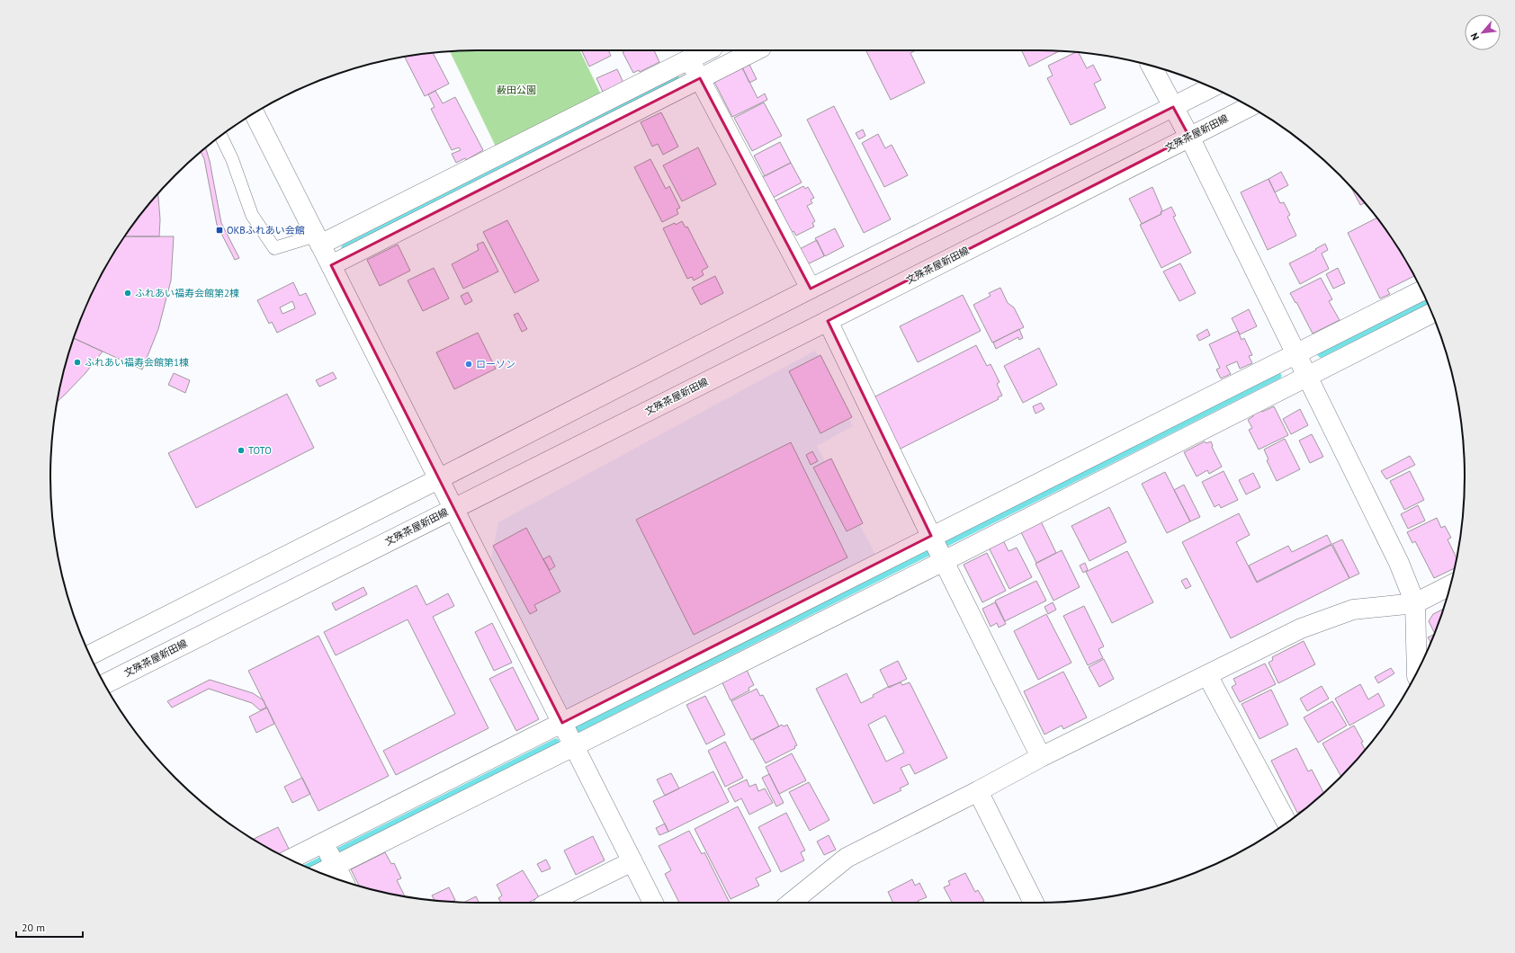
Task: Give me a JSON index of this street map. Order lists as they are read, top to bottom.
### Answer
{
  "streets": {
    "street": ["文殊茶屋新田線"]
  },
  "parks": ["薮田公園"],
  "places": {
    "transit": ["OKBふれあい会館"],
    "other": [
      "ふれあい福寿会館第2棟",
      "ふれあい福寿会館第1棟",
      "ローソン",
      "TOTO"
    ]
  },
  "scale_bar": "20 m",
  "north": "bottom left"
}
